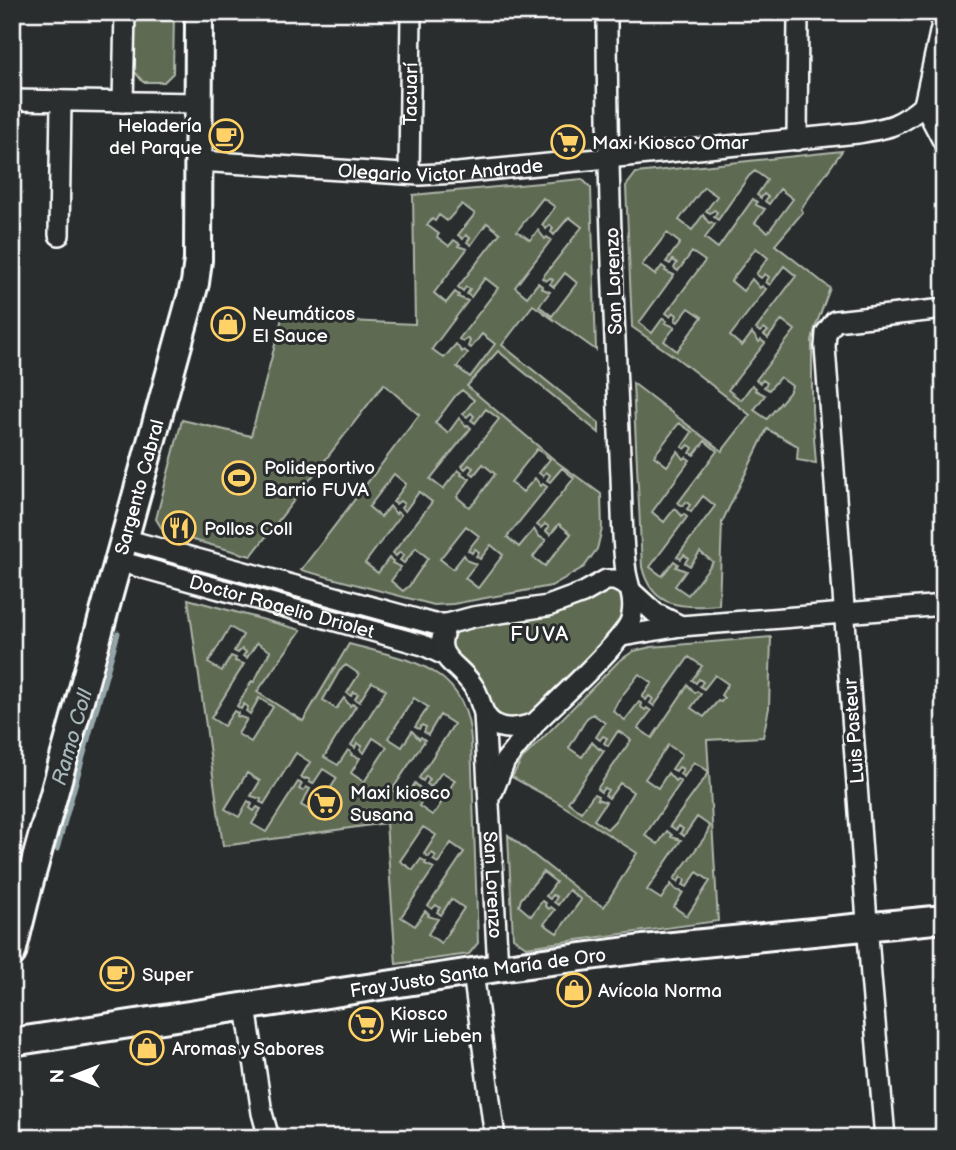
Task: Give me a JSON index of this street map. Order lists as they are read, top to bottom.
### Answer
{
  "streets": {
    "main road": ["Sargento Cabral", "Fray Justo Santa María de Oro"],
    "street": [
      "Tacuarí",
      "Olegario Victor Andrade",
      "San Lorenzo",
      "Doctor Rogelio Driolet",
      "Luis Pasteur"
    ]
  },
  "crossings": [
    ["Tacuarí", "Olegario Victor Andrade"],
    ["Olegario Victor Andrade", "San Lorenzo"],
    ["Olegario Victor Andrade", "Sargento Cabral"],
    ["San Lorenzo", "Fray Justo Santa María de Oro"],
    ["Sargento Cabral", "Doctor Rogelio Driolet"],
    ["Luis Pasteur", "Fray Justo Santa María de Oro"]
  ],
  "districts": ["FUVA"],
  "water": ["Ramo Coll"],
  "places": {
    "cafe": ["Heladería del Parque", "Super"],
    "supermarket": ["Maxi Kiosco Omar", "Maxi kiosco Susana", "Kiosco Wir Lieben"],
    "shop": ["Neumáticos El Sauce", "Avícola Norma", "Aromas y Sabores"],
    "sports": ["Polideportivo Barrio FUVA"],
    "restaurant": ["Pollos Coll"]
  },
  "north": "left"
}
